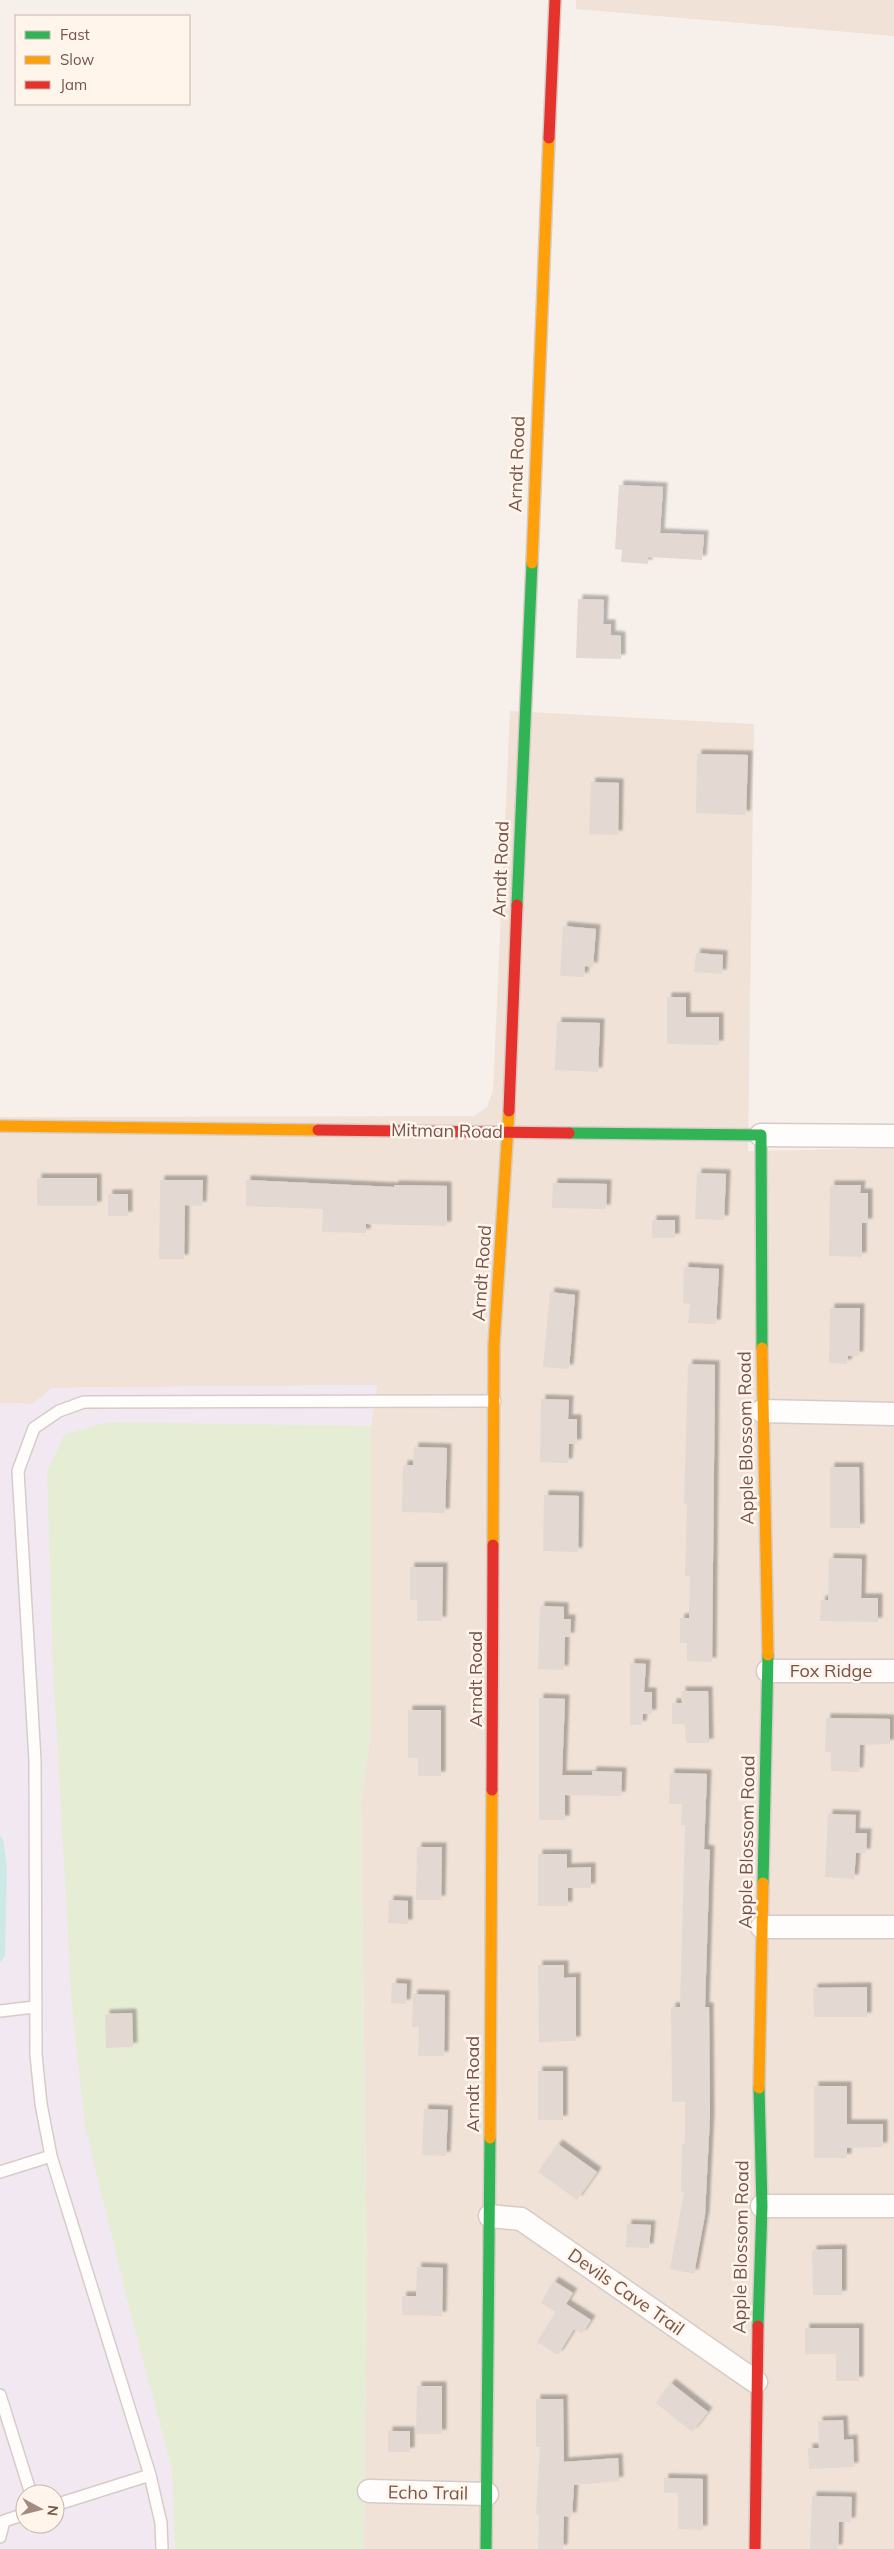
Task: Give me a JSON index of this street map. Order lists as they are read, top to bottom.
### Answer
{
  "streets": {
    "street": [
      "Arndt Road",
      "Mitman Road",
      "Apple Blossom Road",
      "Fox Ridge",
      "Devils Cave Trail",
      "Echo Trail"
    ]
  },
  "crossings": [
    ["Arndt Road", "Mitman Road"],
    ["Arndt Road", "Devils Cave Trail"],
    ["Arndt Road", "Echo Trail"],
    ["Mitman Road", "Apple Blossom Road"],
    ["Apple Blossom Road", "Fox Ridge"],
    ["Apple Blossom Road", "Devils Cave Trail"]
  ],
  "legend": ["Fast", "Slow", "Jam"],
  "north": "right"
}
